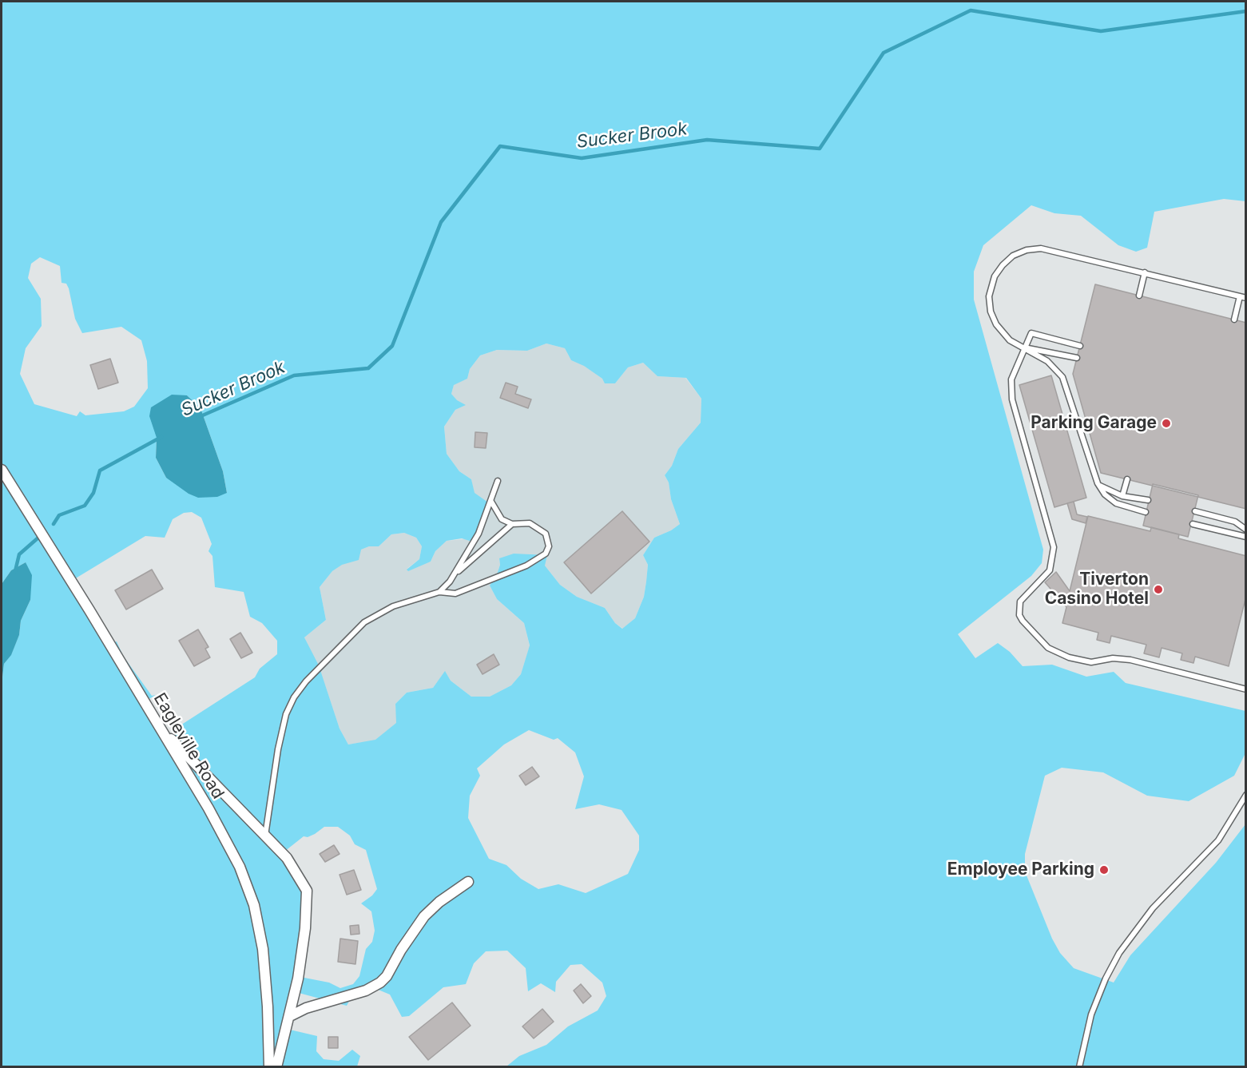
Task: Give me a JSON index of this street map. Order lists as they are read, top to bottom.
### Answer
{
  "streets": {
    "street": ["Eagleville Road"]
  },
  "water": ["Sucker Brook"],
  "places": ["Parking Garage", "Tiverton Casino Hotel", "Employee Parking"]
}
